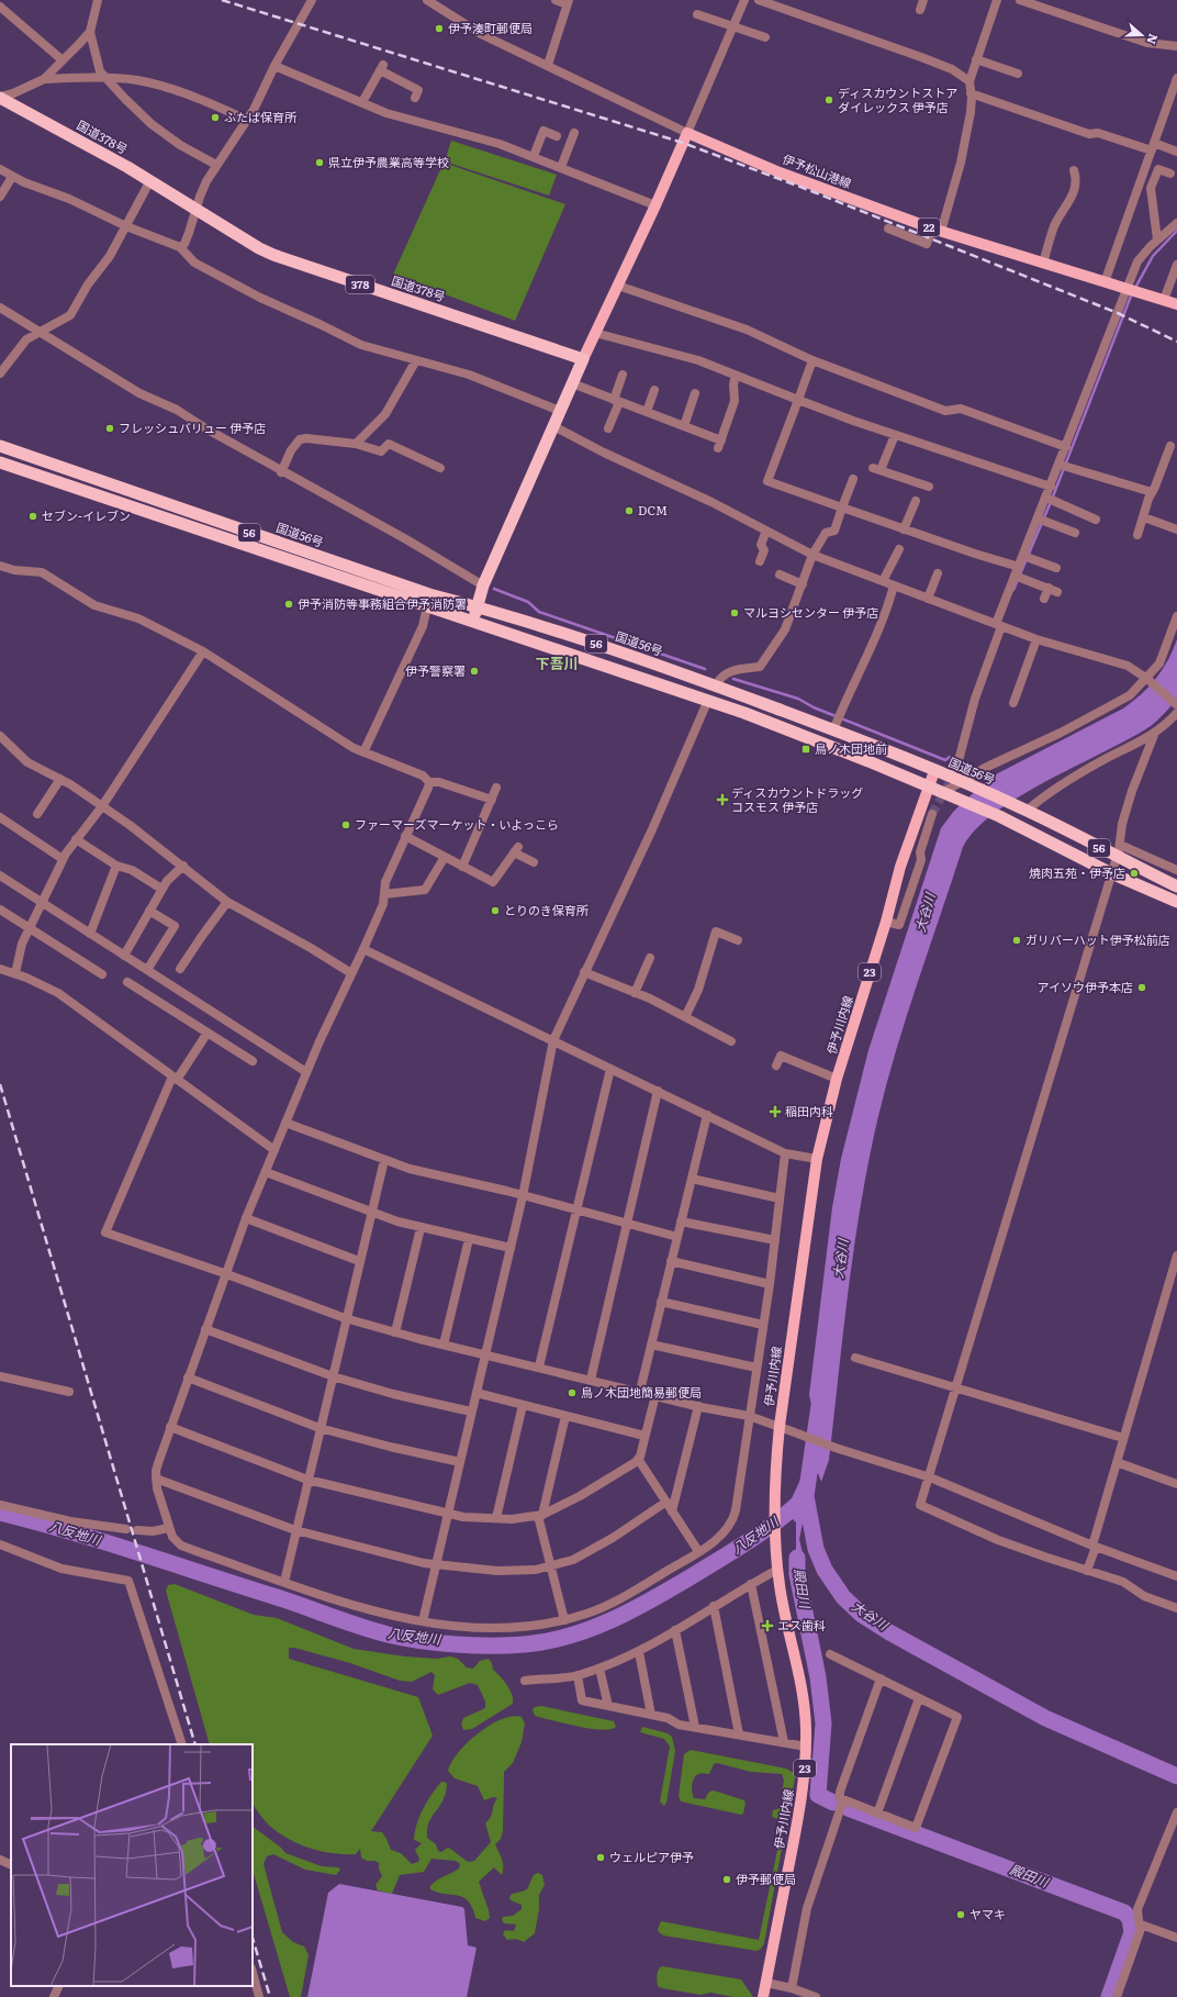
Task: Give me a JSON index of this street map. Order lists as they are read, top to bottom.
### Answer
{
  "streets": {
    "highway": [
      "国道378号",
      "378",
      "56",
      "国道56号"
    ],
    "main road": [
      "伊予松山港線",
      "22",
      "23",
      "伊予川内線"
    ]
  },
  "crossings": [
    ["国道56号", "伊予川内線"]
  ],
  "districts": ["下吾川"],
  "water": ["大谷川", "八反地川", "殿田川"],
  "places": {
    "other": [
      "伊予湊町郵便局",
      "ディスカウントストア ダイレックス 伊予店",
      "ふたば保育所",
      "県立伊予農業高等学校",
      "フレッシュバリュー 伊予店",
      "DCM",
      "セブン-イレブン",
      "伊予消防等事務組合伊予消防署",
      "マルヨシセンター 伊予店",
      "伊予警察署",
      "ファーマーズマーケット・いよっこら",
      "焼肉五苑・伊予店",
      "とりのき保育所",
      "ガリバーハット伊予松前店",
      "アイソウ伊予本店",
      "鳥ノ木団地簡易郵便局",
      "ウェルピア伊予",
      "伊予郵便局",
      "ヤマキ"
    ],
    "transit": ["鳥ノ木団地前"],
    "health": ["ディスカウントドラッグ コスモス 伊予店", "稲田内科", "エス歯科"]
  },
  "north": "right"
}
